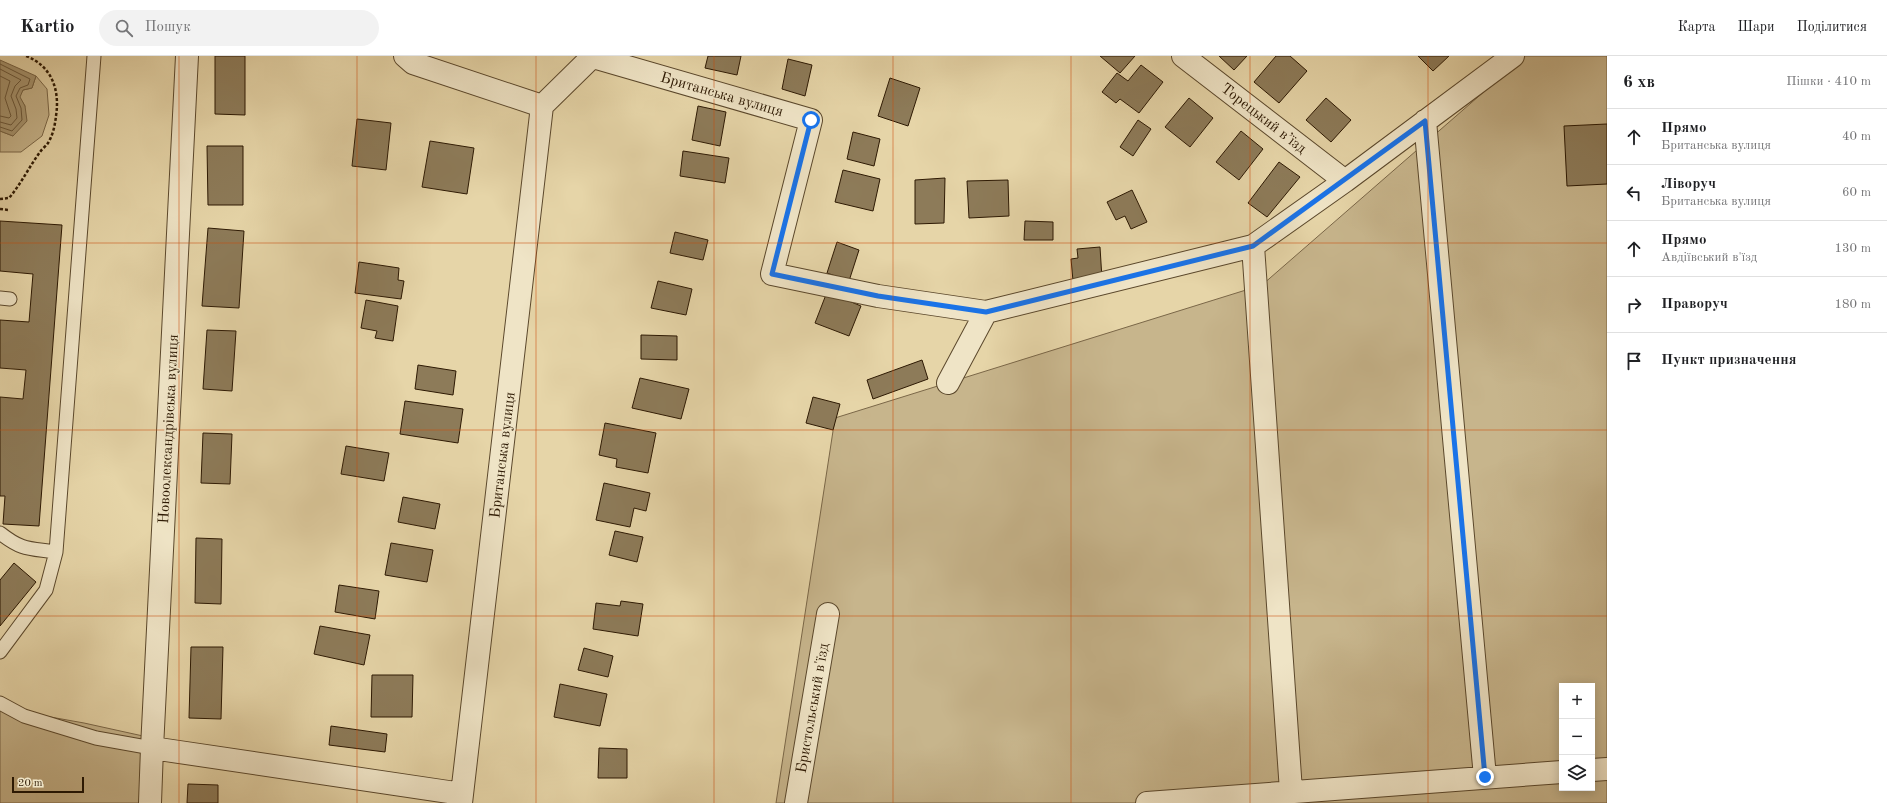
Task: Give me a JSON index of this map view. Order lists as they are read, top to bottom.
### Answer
{
  "streets": {
    "street": [
      "Британська вулиця",
      "Торецький в’їзд",
      "Новоолександрівська вулиця",
      "Бристольський в'їзд"
    ]
  },
  "scale_bar": "20 m",
  "page": {
    "header": "Kartio",
    "search": "Пошук",
    "nav": ["Карта", "Шари", "Поділитися"],
    "heading": ["6 хв", "Пішки · 410 m"],
    "list": [
      ["Прямо", "Британська вулиця", "40 m"],
      ["Ліворуч", "Британська вулиця", "60 m"],
      ["Прямо", "Авдіївський в'їзд", "130 m"],
      ["Праворуч", "180 m"],
      "Пункт призначення"
    ],
    "map_buttons": ["+", "−"],
    "scale": "20 m"
  }
}
